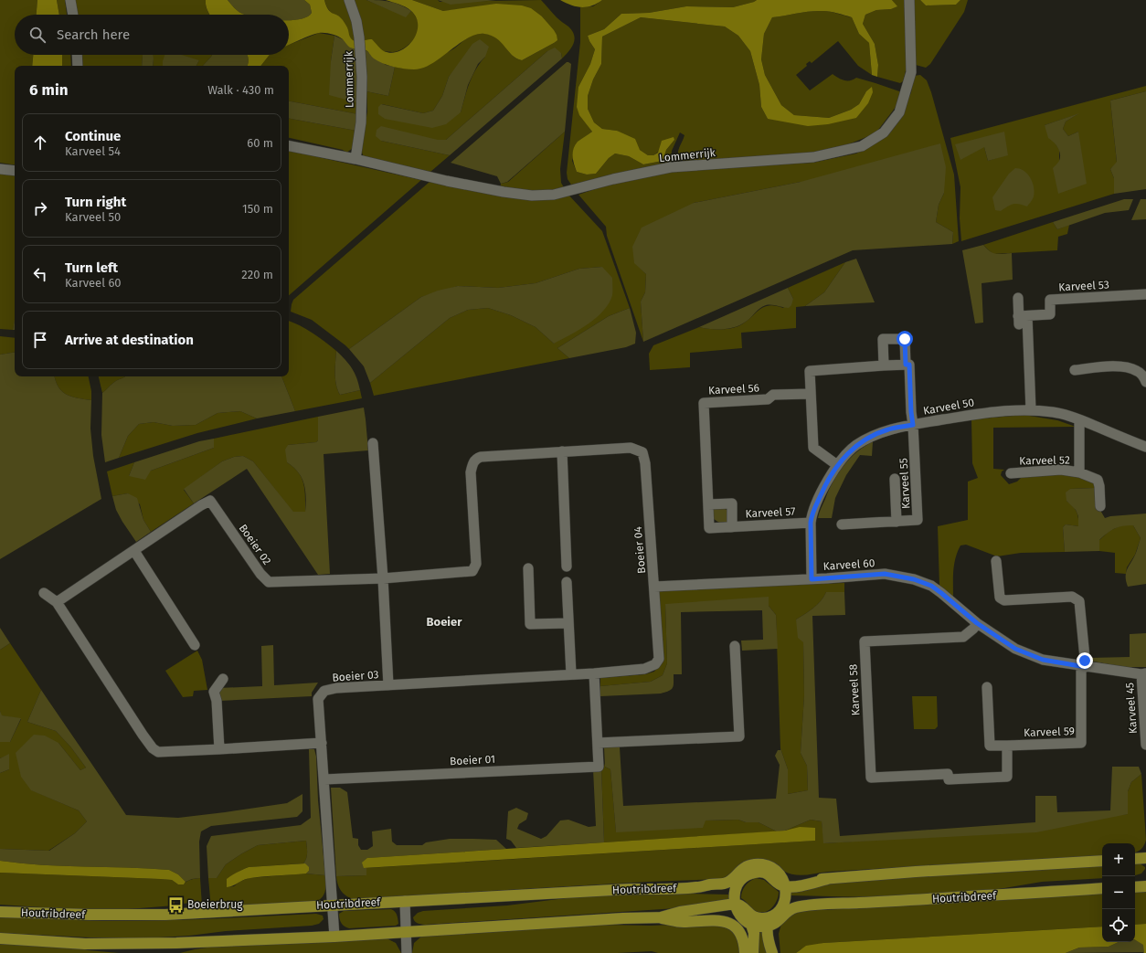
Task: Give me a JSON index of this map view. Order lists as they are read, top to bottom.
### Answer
{
  "streets": {
    "main road": ["Houtribdreef"],
    "street": [
      "Lommerrijk",
      "Karveel 53",
      "Karveel 56",
      "Karveel 50",
      "Karveel 52",
      "Karveel 55",
      "Karveel 57",
      "Boeier 02",
      "Boeier 04",
      "Karveel 60",
      "Boeier 03",
      "Karveel 58",
      "Karveel 45",
      "Karveel 59",
      "Boeier 01"
    ]
  },
  "crossings": [
    ["Karveel 56", "Karveel 57"],
    ["Karveel 50", "Karveel 52"],
    ["Karveel 50", "Karveel 55"],
    ["Karveel 50", "Karveel 57"],
    ["Karveel 50", "Karveel 60"],
    ["Boeier 02", "Boeier 04"],
    ["Boeier 04", "Karveel 60"],
    ["Boeier 04", "Boeier 03"],
    ["Boeier 04", "Boeier 01"],
    ["Karveel 60", "Karveel 58"],
    ["Karveel 60", "Karveel 45"],
    ["Karveel 60", "Karveel 59"],
    ["Boeier 03", "Boeier 01"],
    ["Boeier 03", "Houtribdreef"],
    ["Karveel 58", "Karveel 59"]
  ],
  "districts": ["Boeier"],
  "places": {
    "bus stop": ["Boeierbrug"]
  },
  "page": {
    "search": "Search here",
    "heading": ["6 min", "Walk · 430 m"],
    "list": [
      ["Continue", "Karveel 54", "60 m"],
      ["Turn right", "Karveel 50", "150 m"],
      ["Turn left", "Karveel 60", "220 m"],
      "Arrive at destination"
    ],
    "map_buttons": ["+", "−"]
  }
}
